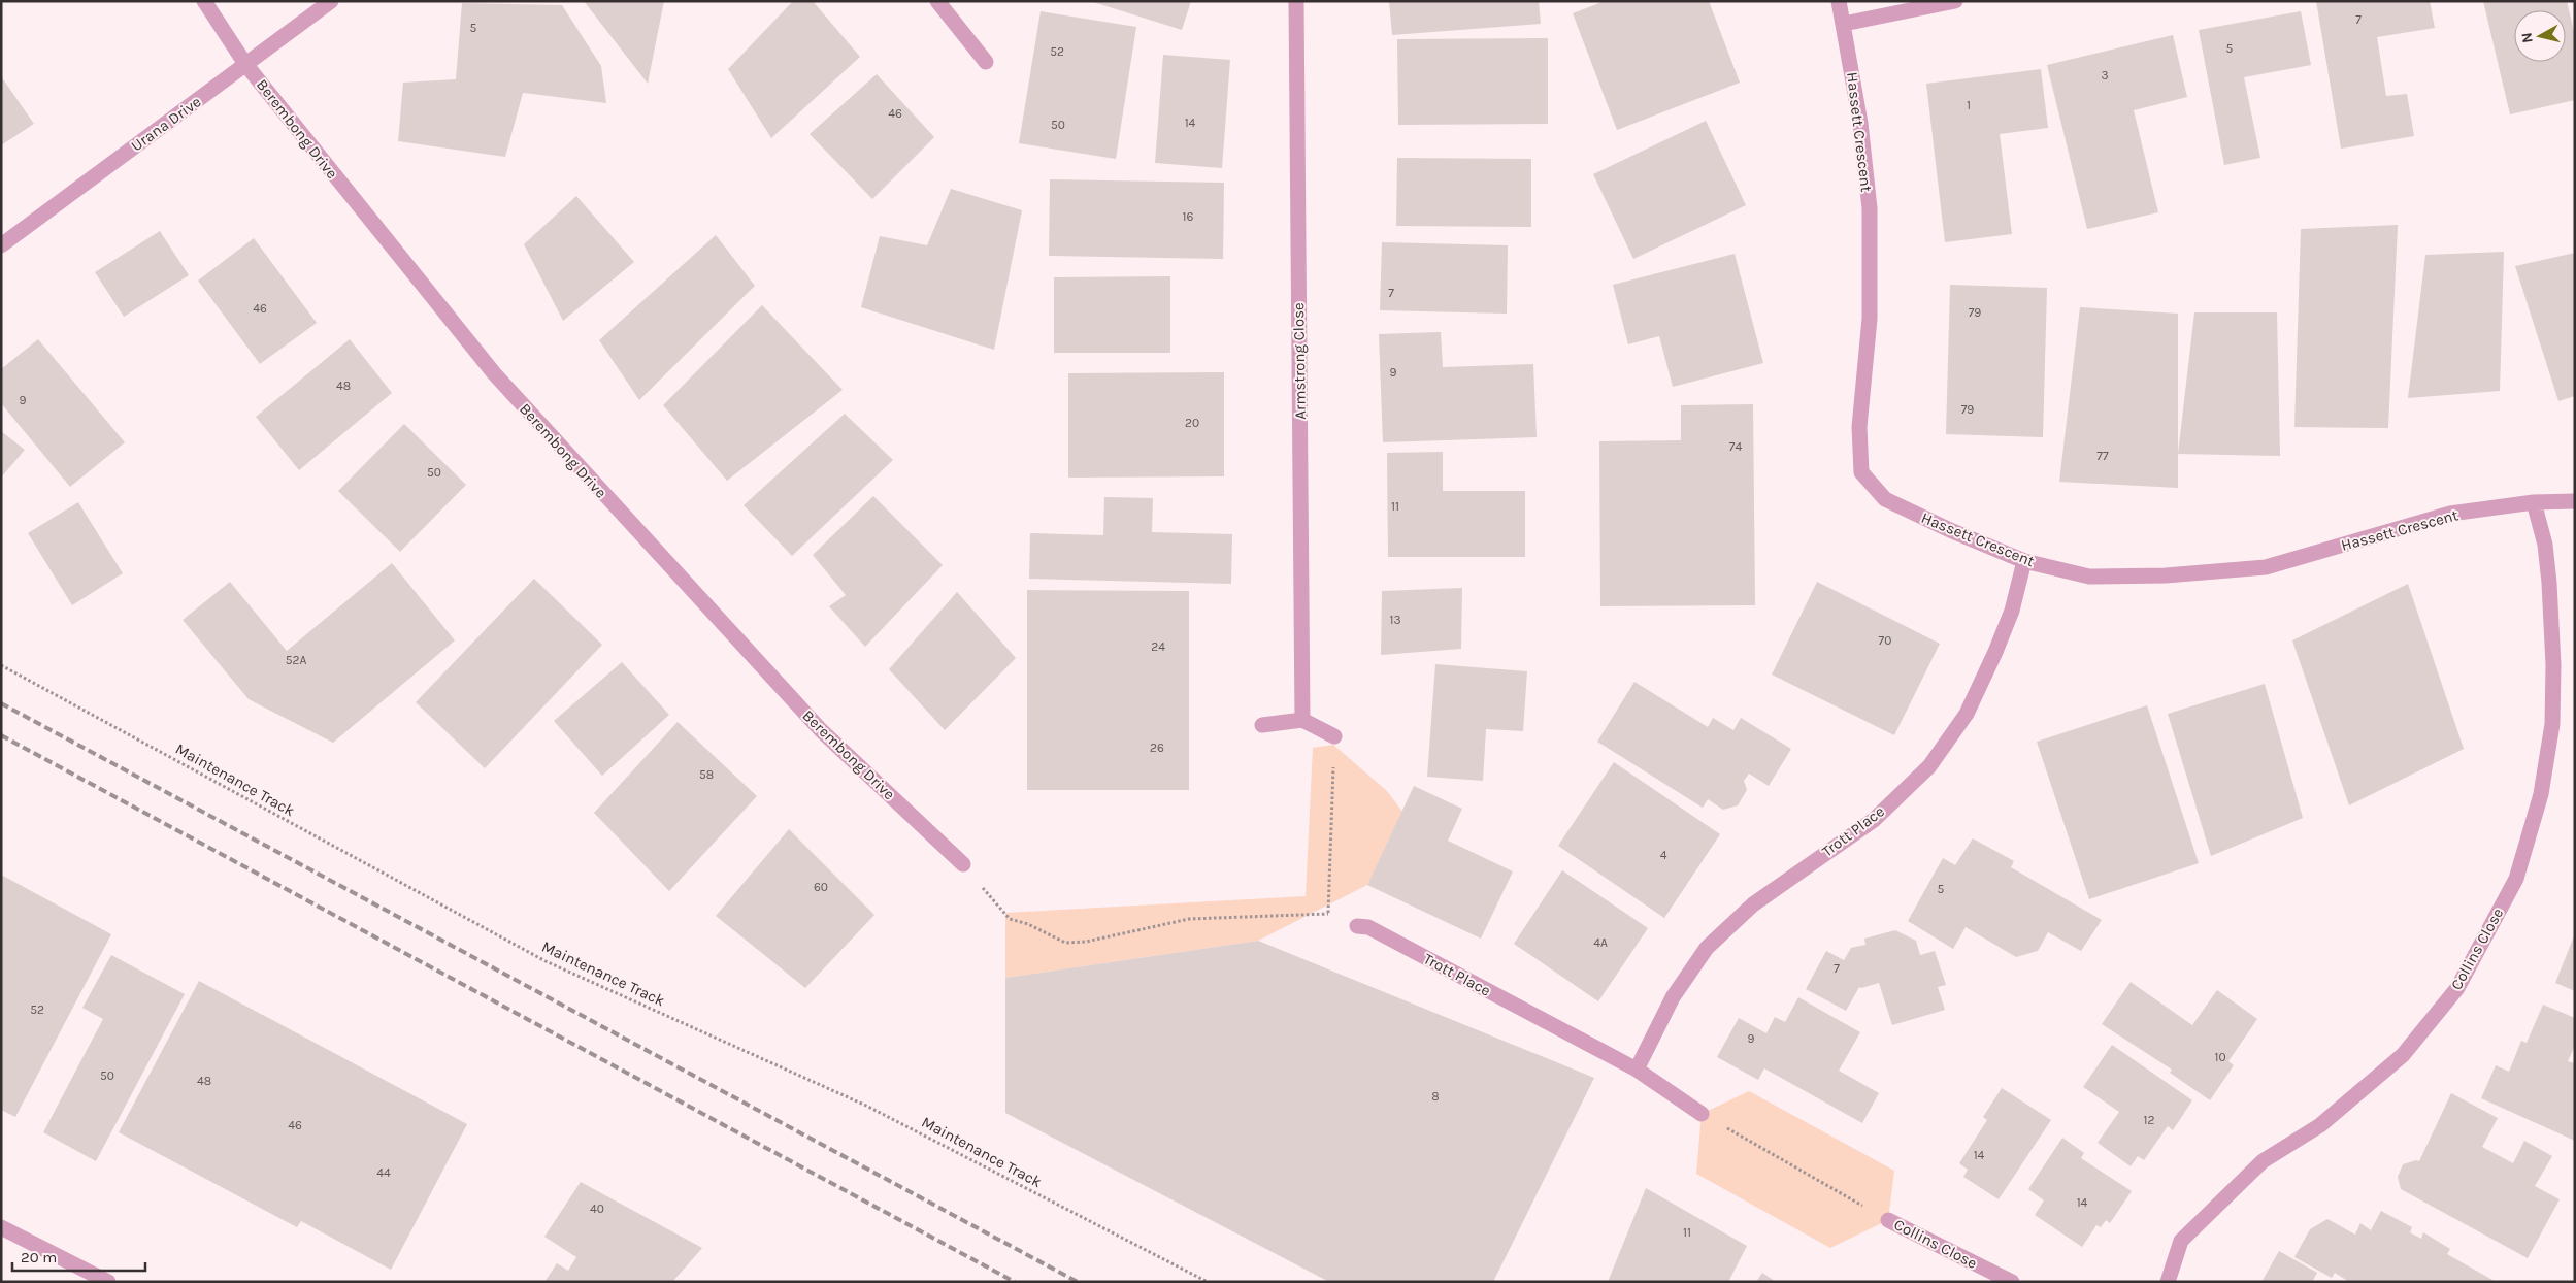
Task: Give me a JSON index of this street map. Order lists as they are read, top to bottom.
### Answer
{
  "streets": {
    "street": [
      "Urana Drive",
      "Berembong Drive",
      "Hassett Crescent",
      "Armstrong Close",
      "Trott Place",
      "Collins Close"
    ],
    "path": ["Maintenance Track"]
  },
  "crossings": [
    ["Urana Drive", "Berembong Drive"],
    ["Hassett Crescent", "Trott Place"],
    ["Hassett Crescent", "Collins Close"]
  ],
  "house_numbers": [
    "7",
    "5",
    "5",
    "52",
    "3",
    "1",
    "46",
    "14",
    "50",
    "16",
    "7",
    "46",
    "79",
    "9",
    "48",
    "9",
    "79",
    "20",
    "74",
    "77",
    "50",
    "11",
    "13",
    "70",
    "24",
    "52A",
    "26",
    "58",
    "4",
    "60",
    "5",
    "4A",
    "7",
    "52",
    "9",
    "10",
    "50",
    "48",
    "8",
    "12",
    "46",
    "14",
    "44",
    "14",
    "40",
    "11"
  ],
  "scale_bar": "20 m",
  "north": "left"
}
